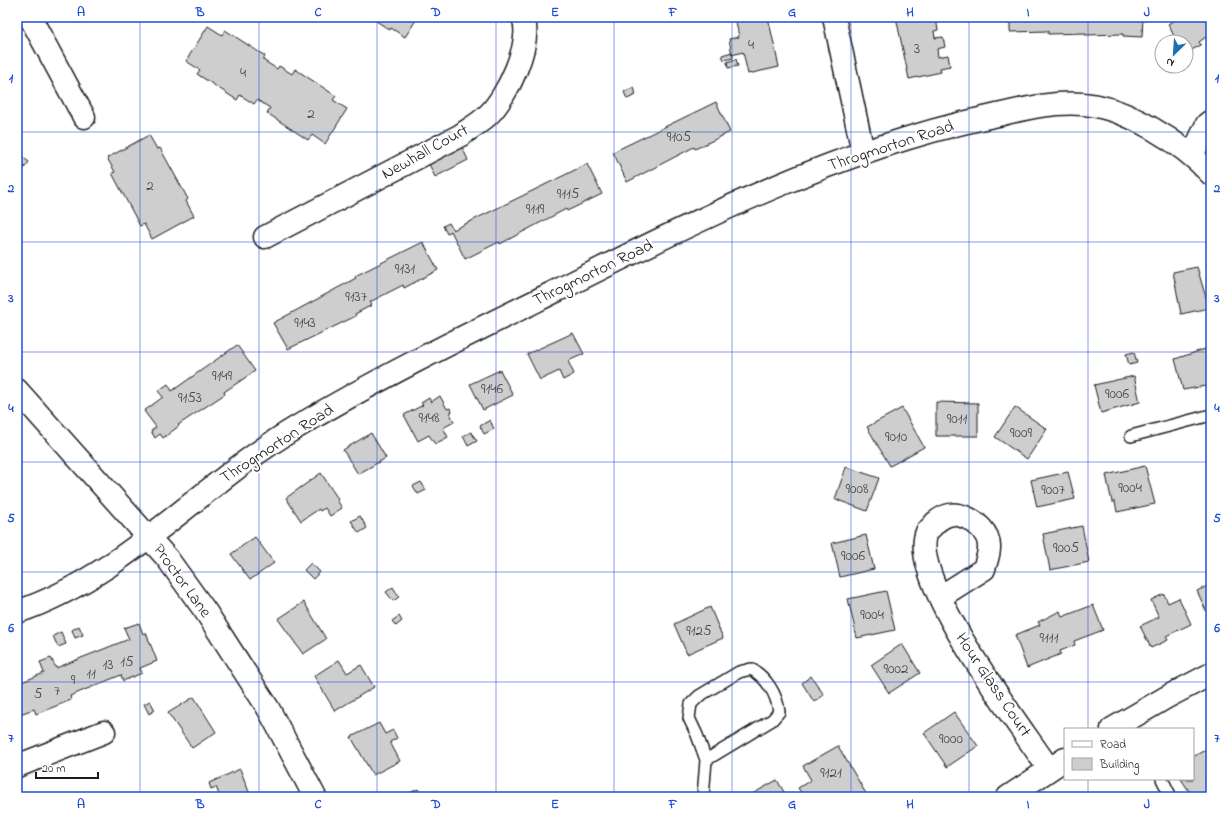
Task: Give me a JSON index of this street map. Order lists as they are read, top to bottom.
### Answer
{
  "streets": {
    "street": [
      "Throgmorton Road",
      "Newhall Court",
      "Proctor Lane",
      "Hour Glass Court"
    ]
  },
  "crossings": [
    ["Throgmorton Road", "Proctor Lane"]
  ],
  "house_numbers": [
    "4",
    "3",
    "4",
    "2",
    "9105",
    "2",
    "9115",
    "9119",
    "9131",
    "9137",
    "9143",
    "9149",
    "9146",
    "9006",
    "9153",
    "9148",
    "9011",
    "9009",
    "9010",
    "9004",
    "9008",
    "9007",
    "9005",
    "9006",
    "9004",
    "9125",
    "9111",
    "15",
    "13",
    "9002",
    "11",
    "9",
    "7",
    "5",
    "9000",
    "9121"
  ],
  "legend": ["Road", "Building"],
  "scale_bar": "20 m",
  "north": "bottom left",
  "grid": {
    "columns": [
      "A",
      "B",
      "C",
      "D",
      "E",
      "F",
      "G",
      "H",
      "I",
      "J"
    ],
    "rows": [
      "1",
      "2",
      "3",
      "4",
      "5",
      "6",
      "7"
    ]
  }
}
